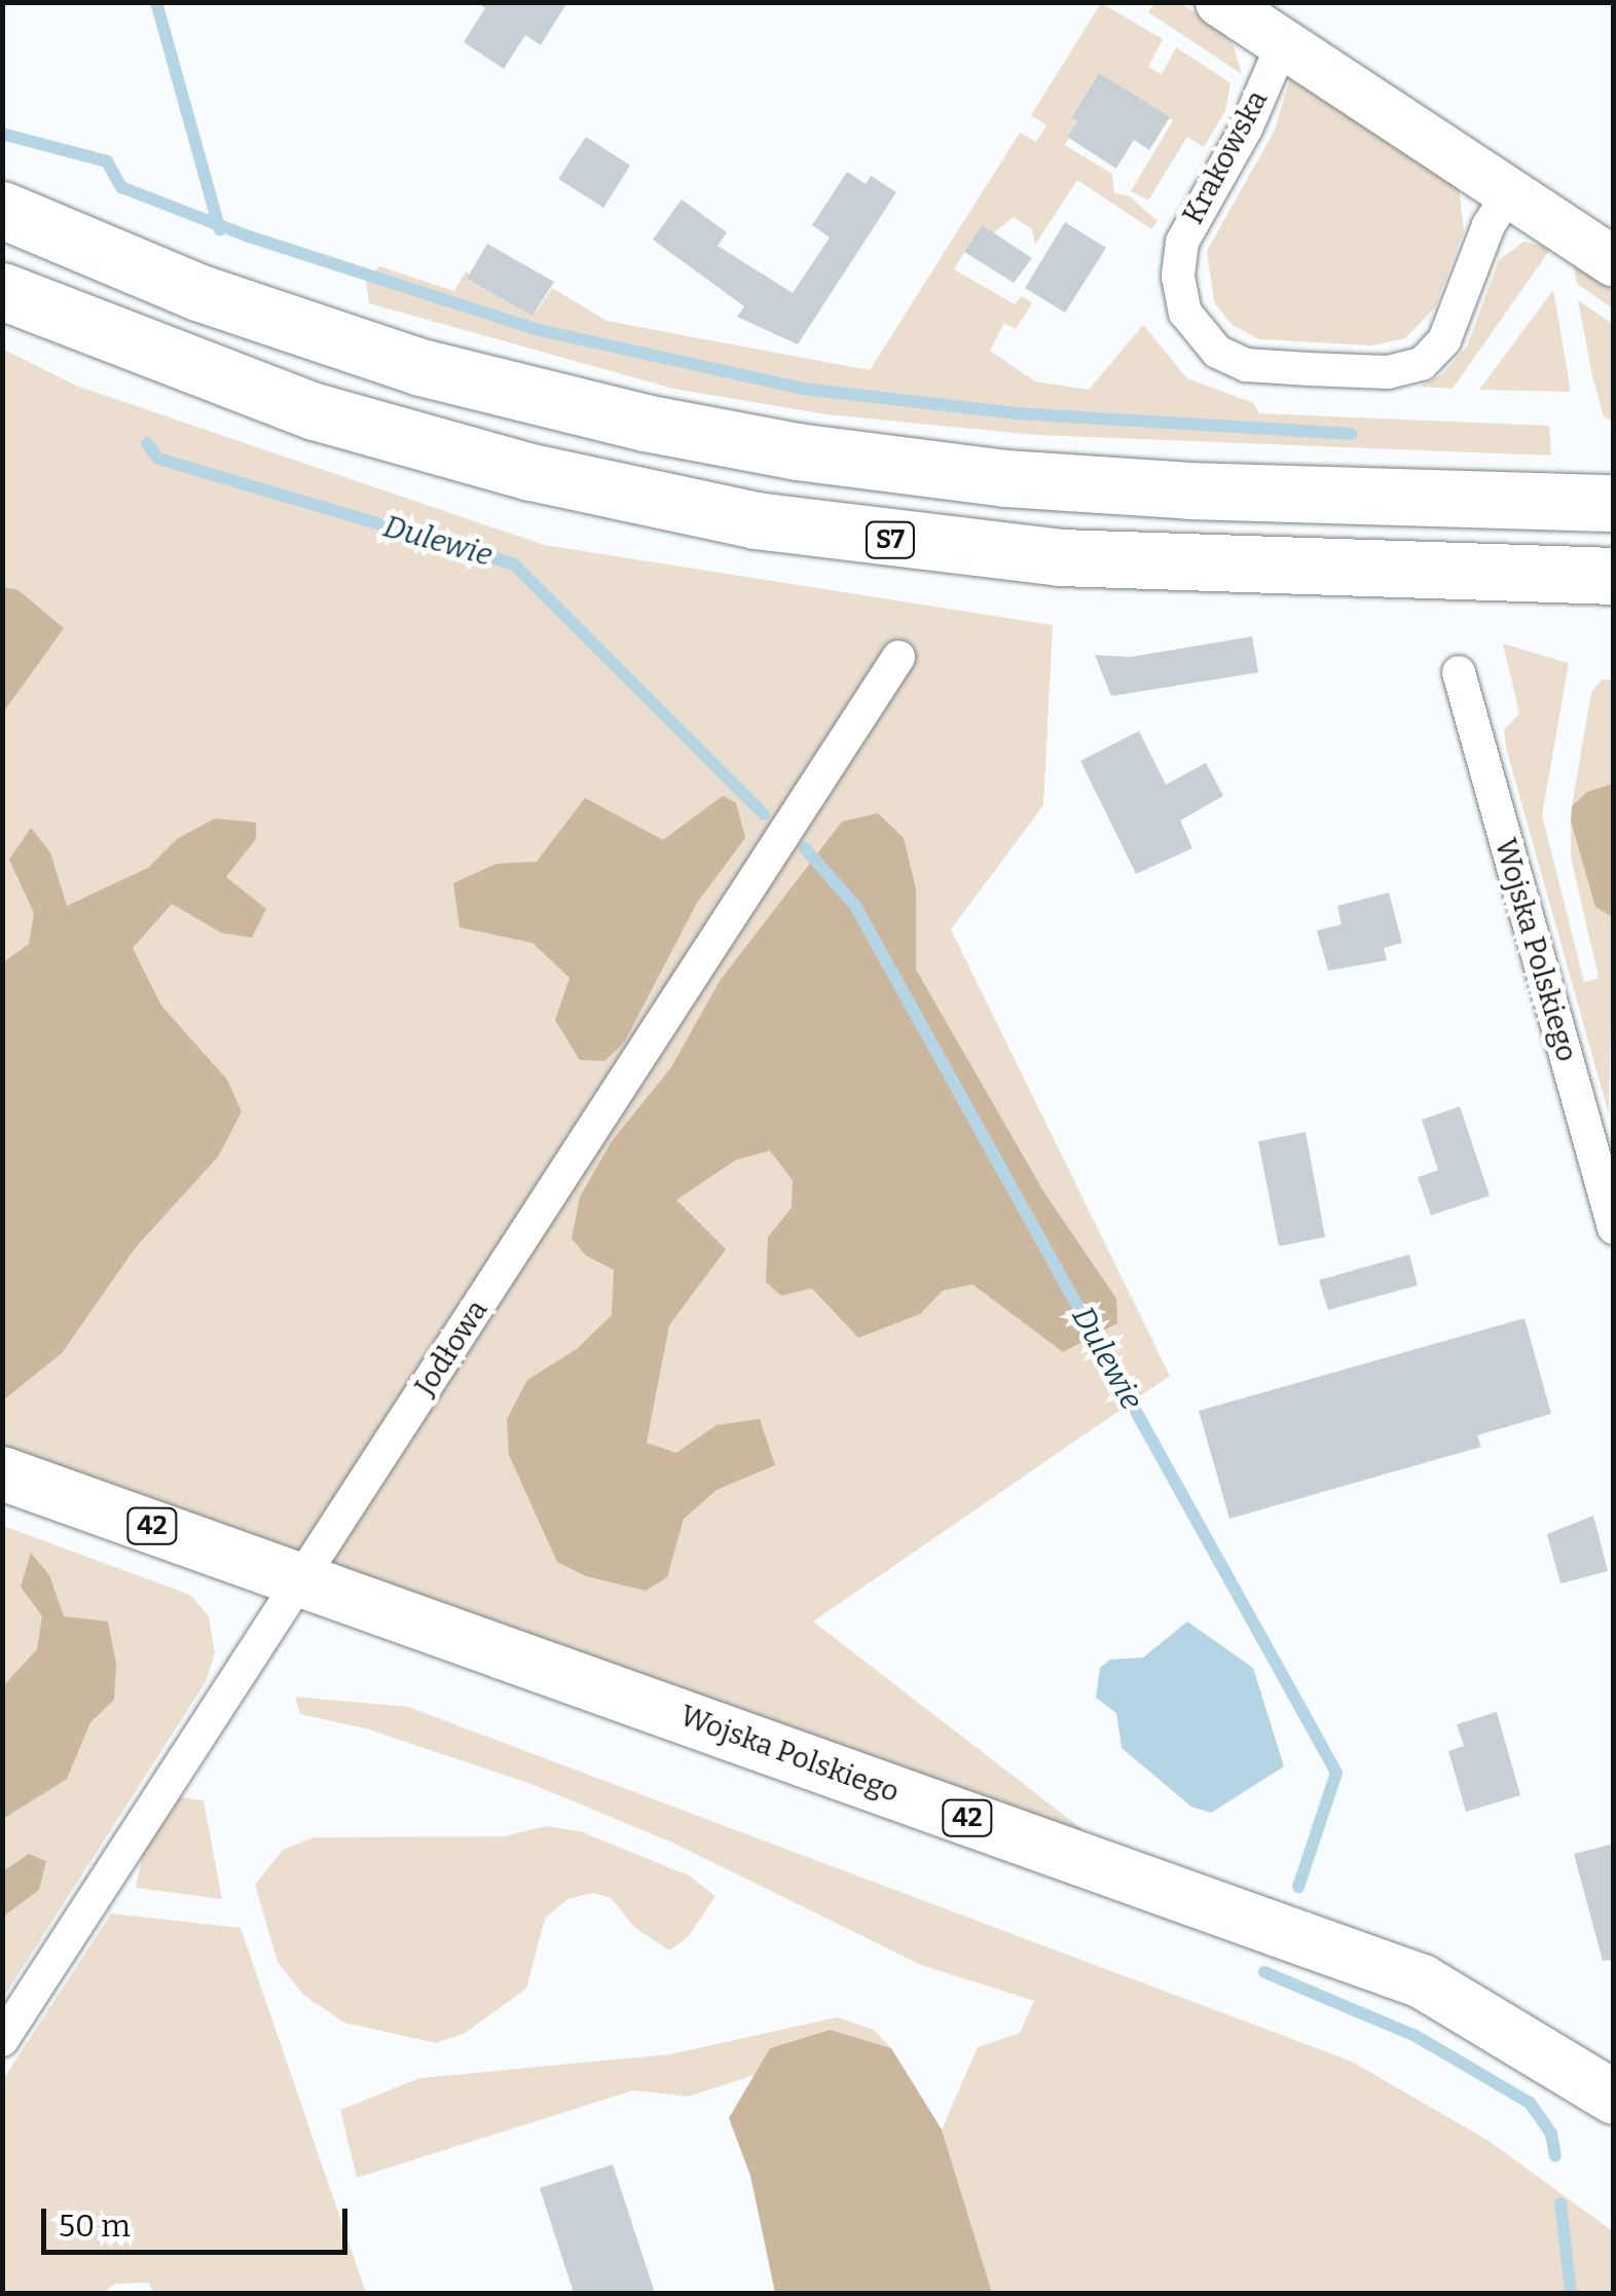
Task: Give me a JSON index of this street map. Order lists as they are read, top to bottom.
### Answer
{
  "streets": {
    "highway": ["S7"],
    "main road": ["Wojska Polskiego", "42"],
    "street": ["Krakowska", "Jodłowa"]
  },
  "crossings": [
    ["Wojska Polskiego", "Jodłowa"]
  ],
  "water": ["Dulewie"],
  "scale_bar": "50 m"
}
